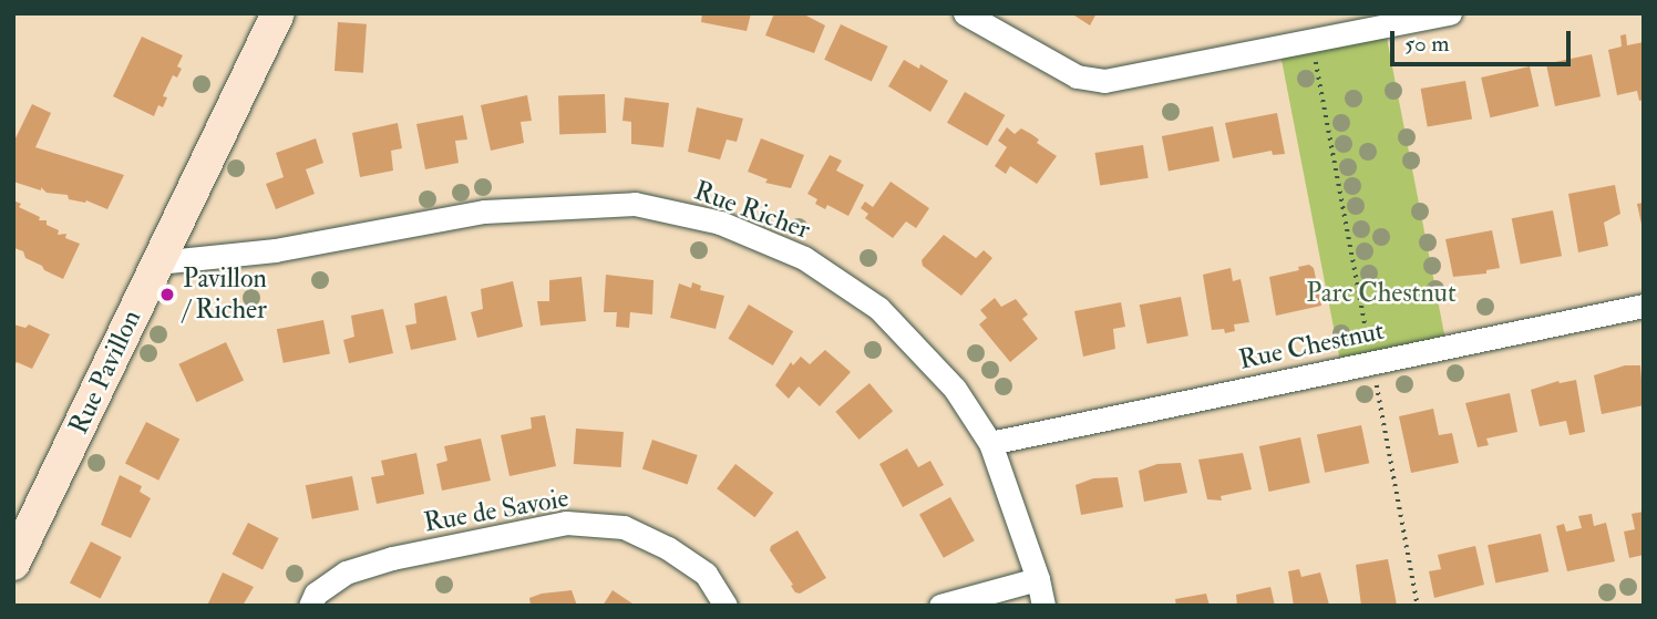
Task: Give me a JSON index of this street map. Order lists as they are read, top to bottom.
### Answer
{
  "streets": {
    "street": [
      "Rue Richer",
      "Rue Chestnut",
      "Rue Pavillon",
      "Rue de Savoie"
    ]
  },
  "crossings": [
    ["Rue Richer", "Rue Chestnut"],
    ["Rue Richer", "Rue Pavillon"]
  ],
  "parks": ["Parc Chestnut"],
  "places": ["Pavillon / Richer"],
  "scale_bar": "50 m"
}
